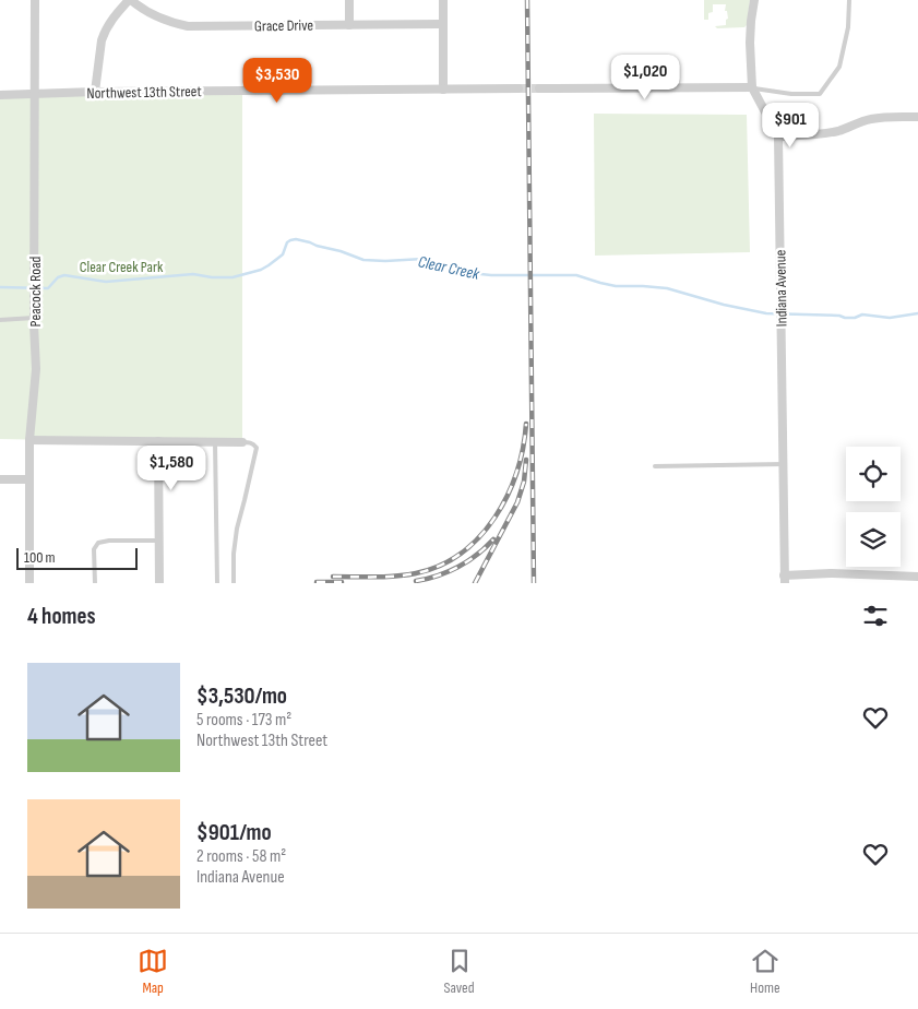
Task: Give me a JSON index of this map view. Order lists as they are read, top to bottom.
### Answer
{
  "streets": {
    "street": [
      "Grace Drive",
      "Northwest 13th Street",
      "Indiana Avenue",
      "Peacock Road"
    ]
  },
  "crossings": [
    ["Northwest 13th Street", "Peacock Road"]
  ],
  "water": ["Clear Creek"],
  "parks": ["Clear Creek Park"],
  "scale_bar": "100 m",
  "page": {
    "price": [
      "$1,020",
      "$3,530",
      "$901",
      "$1,580"
    ],
    "scale": "100 m",
    "heading": "4 homes",
    "list": [
      {
        "name": "$3,530/mo",
        "note": "5 rooms · 173 m² · Northwest 13th Street"
      },
      {
        "name": "$901/mo",
        "note": "2 rooms · 58 m² · Indiana Avenue"
      }
    ],
    "tabs": ["Map", "Saved", "Home"]
  }
}
